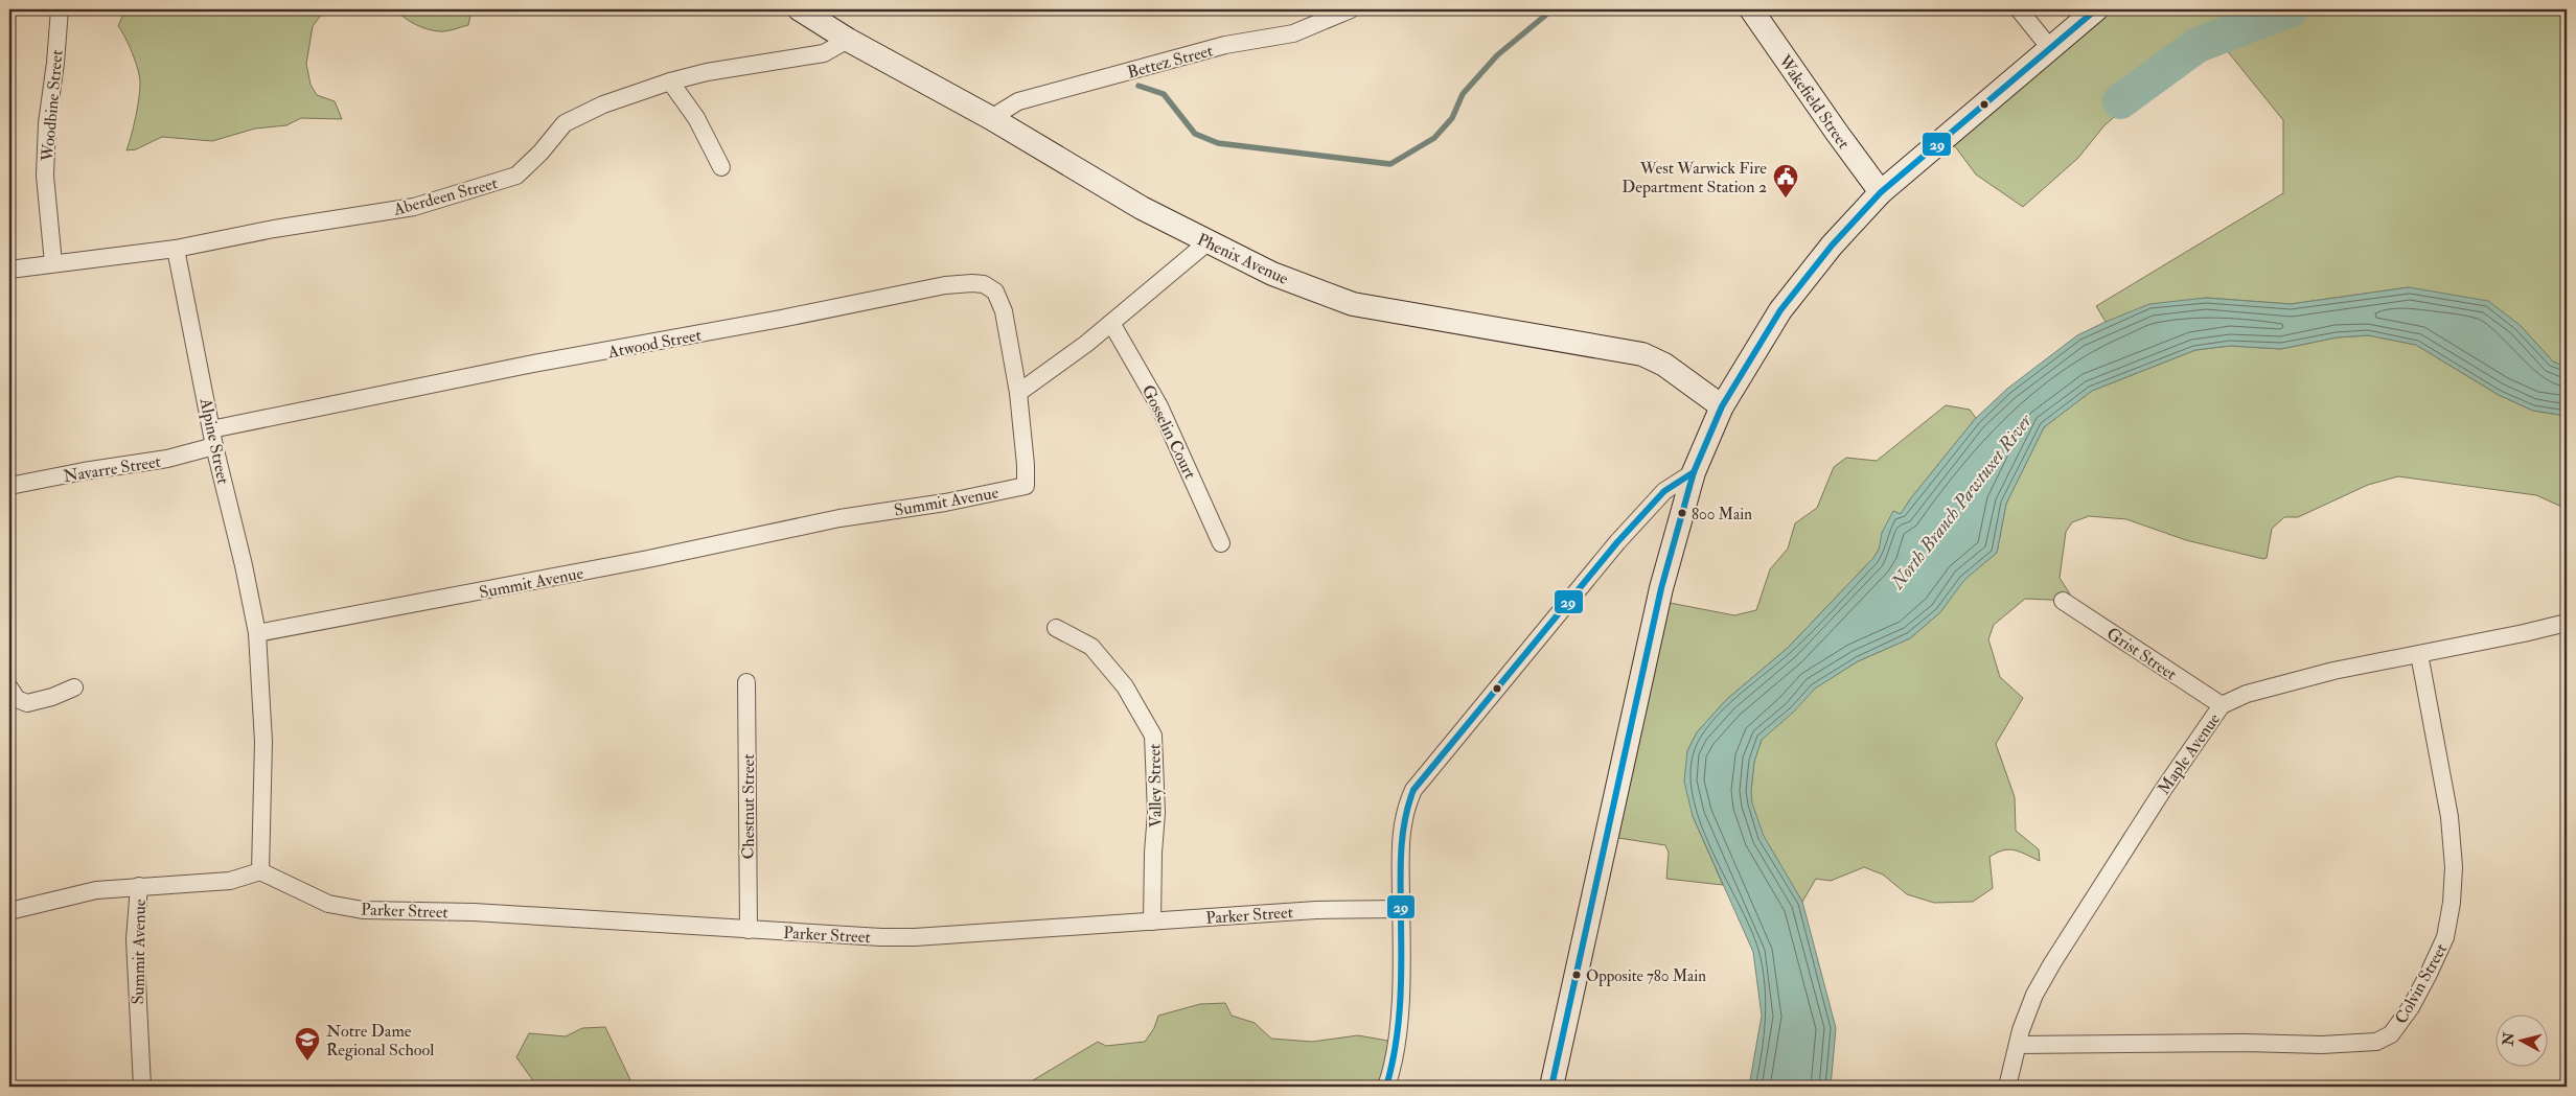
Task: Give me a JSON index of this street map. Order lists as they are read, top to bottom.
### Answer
{
  "streets": {
    "main road": ["Wakefield Street", "Phenix Avenue"],
    "street": [
      "Bettez Street",
      "Woodbine Street",
      "Aberdeen Street",
      "Atwood Street",
      "Gosselin Court",
      "Alpine Street",
      "Navarre Street",
      "Summit Avenue",
      "Grist Street",
      "Maple Avenue",
      "Valley Street",
      "Chestnut Street",
      "Parker Street",
      "Colvin Street"
    ]
  },
  "crossings": [
    ["Bettez Street", "Phenix Avenue"],
    ["Woodbine Street", "Aberdeen Street"],
    ["Aberdeen Street", "Phenix Avenue"],
    ["Aberdeen Street", "Alpine Street"],
    ["Atwood Street", "Alpine Street"],
    ["Atwood Street", "Summit Avenue"],
    ["Alpine Street", "Navarre Street"],
    ["Alpine Street", "Summit Avenue"],
    ["Summit Avenue", "Parker Street"],
    ["Grist Street", "Maple Avenue"],
    ["Maple Avenue", "Colvin Street"],
    ["Valley Street", "Parker Street"],
    ["Chestnut Street", "Parker Street"]
  ],
  "water": ["North Branch Pawtuxet River"],
  "places": {
    "public building": ["West Warwick Fire Department Station 2"],
    "other": ["800 Main", "Opposite 780 Main"],
    "school or university": ["Notre Dame Regional School"]
  },
  "lines": ["transit line 29"],
  "north": "left"
}
